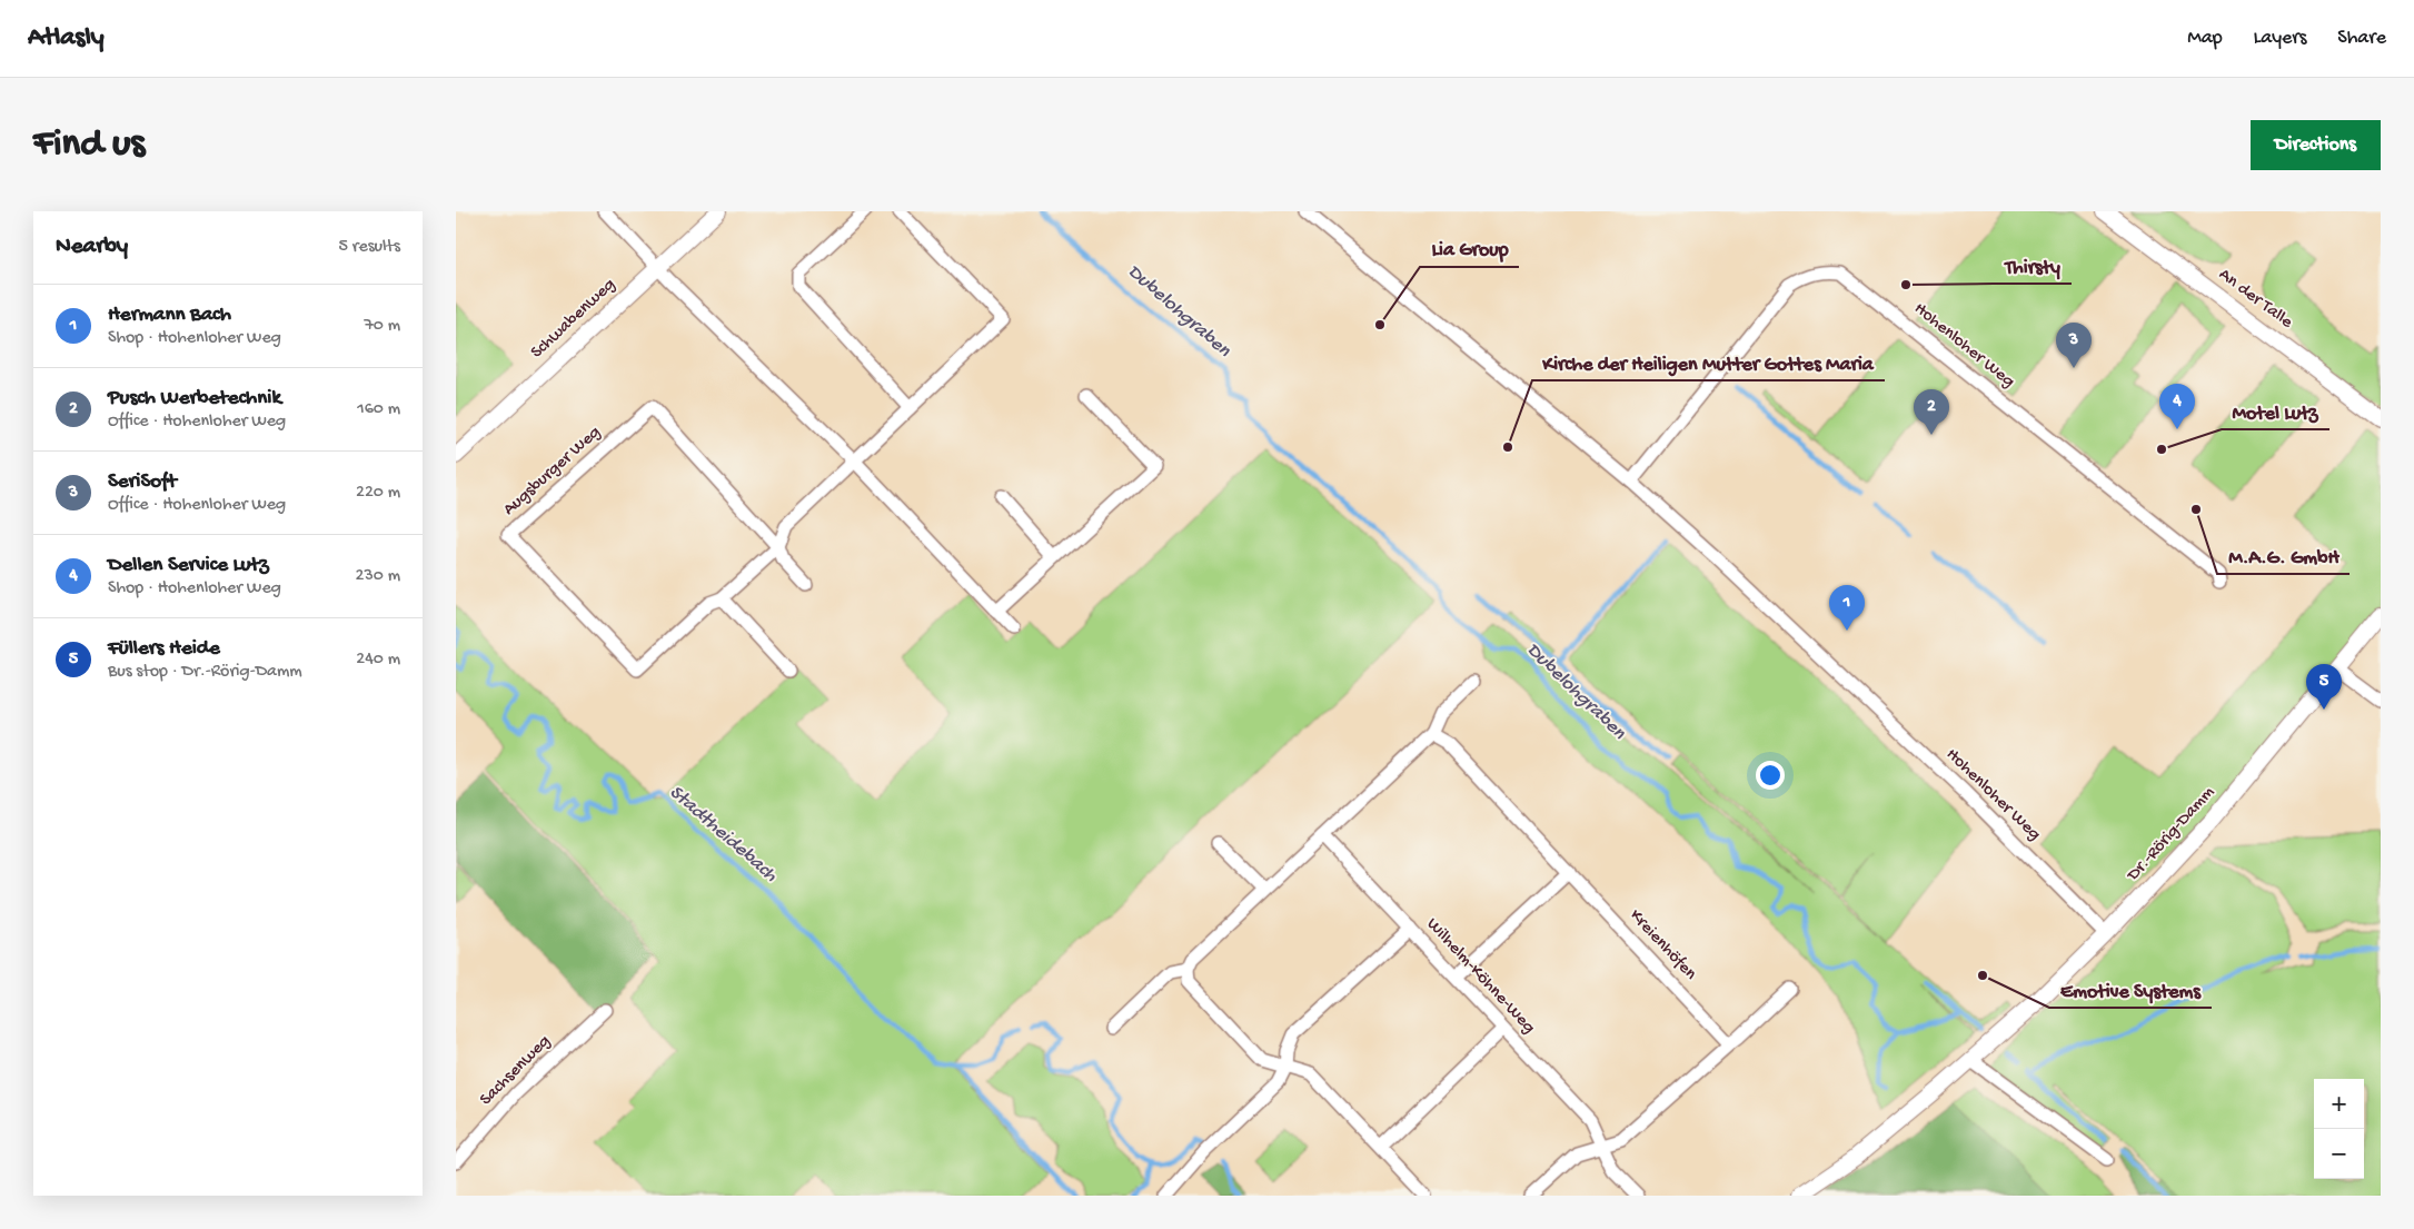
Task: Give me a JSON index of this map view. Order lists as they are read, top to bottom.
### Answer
{
  "streets": {
    "street": [
      "An der Talle",
      "Schwabenweg",
      "Hohenloher Weg",
      "Augsburger Weg",
      "Dr.-Rörig-Damm",
      "Kreienhöfen",
      "Wilhelm-Köhne-Weg",
      "Sachsenweg"
    ]
  },
  "crossings": [
    ["Hohenloher Weg", "Dr.-Rörig-Damm"]
  ],
  "water": ["Dubelohgraben", "Stadtheidebach"],
  "places": [
    "Thirsty",
    "Lia Group",
    "Kirche der Heiligen Mutter Gottes Maria",
    "Motel Lutz",
    "M.A.G. GmbH",
    "Emotive Systems"
  ],
  "page": {
    "header": "Atlasly",
    "nav": ["Map", "Layers", "Share"],
    "buttons": "Directions",
    "title": "Find us",
    "heading": ["Nearby", "5 results"],
    "list": [
      {
        "mark": "1",
        "name": "Hermann Bach",
        "note": "Shop · Hohenloher Weg",
        "value": "70 m"
      },
      {
        "mark": "2",
        "name": "Pusch Werbetechnik",
        "note": "Office · Hohenloher Weg",
        "value": "160 m"
      },
      {
        "mark": "3",
        "name": "SeriSoft",
        "note": "Office · Hohenloher Weg",
        "value": "220 m"
      },
      {
        "mark": "4",
        "name": "Dellen Service Lutz",
        "note": "Shop · Hohenloher Weg",
        "value": "230 m"
      },
      {
        "mark": "5",
        "name": "Füllers Heide",
        "note": "Bus stop · Dr.-Rörig-Damm",
        "value": "240 m"
      }
    ],
    "pins": [
      "3",
      "4",
      "2",
      "1",
      "5"
    ],
    "map_buttons": ["+", "−"]
  }
}
